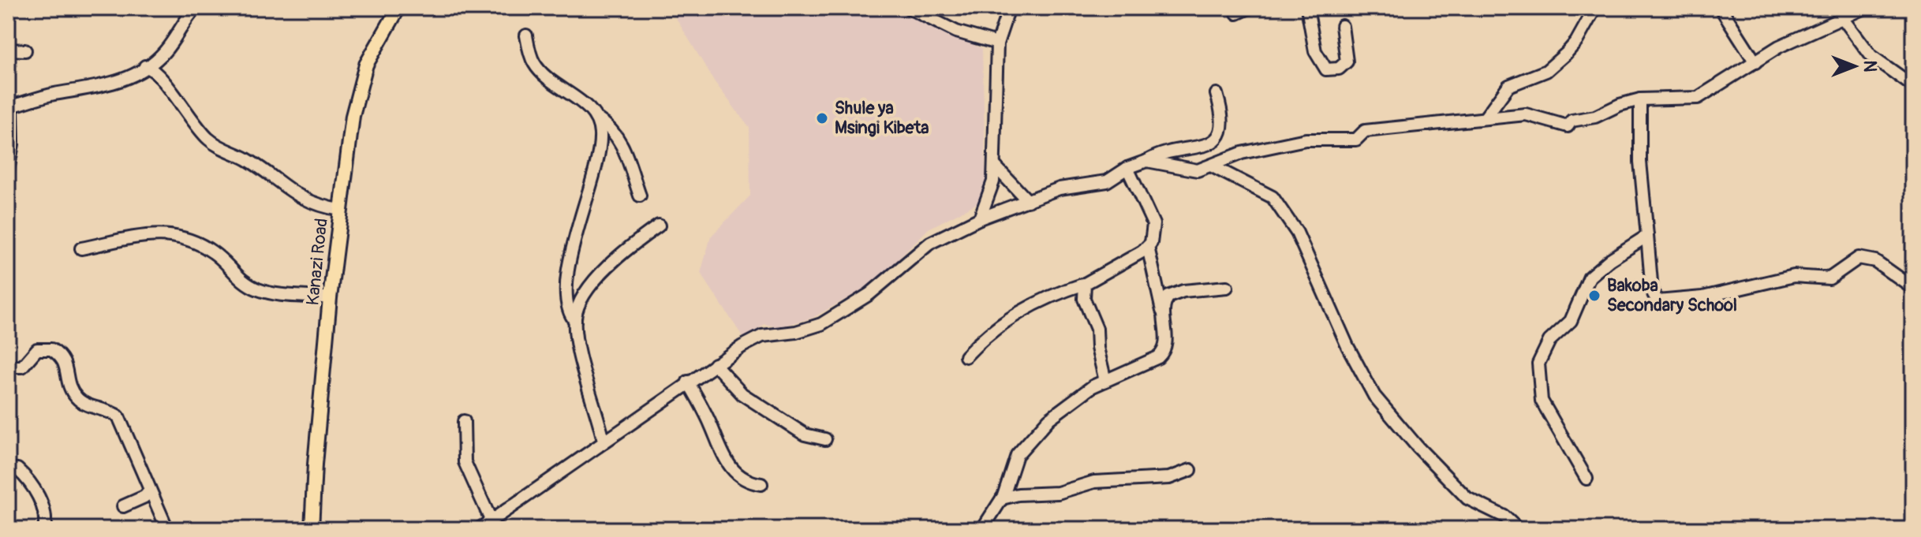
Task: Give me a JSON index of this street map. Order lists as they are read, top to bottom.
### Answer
{
  "streets": {
    "main road": ["Kanazi Road"]
  },
  "places": ["Shule ya Msingi Kibeta", "Bakoba Secondary School"],
  "north": "right"
}
